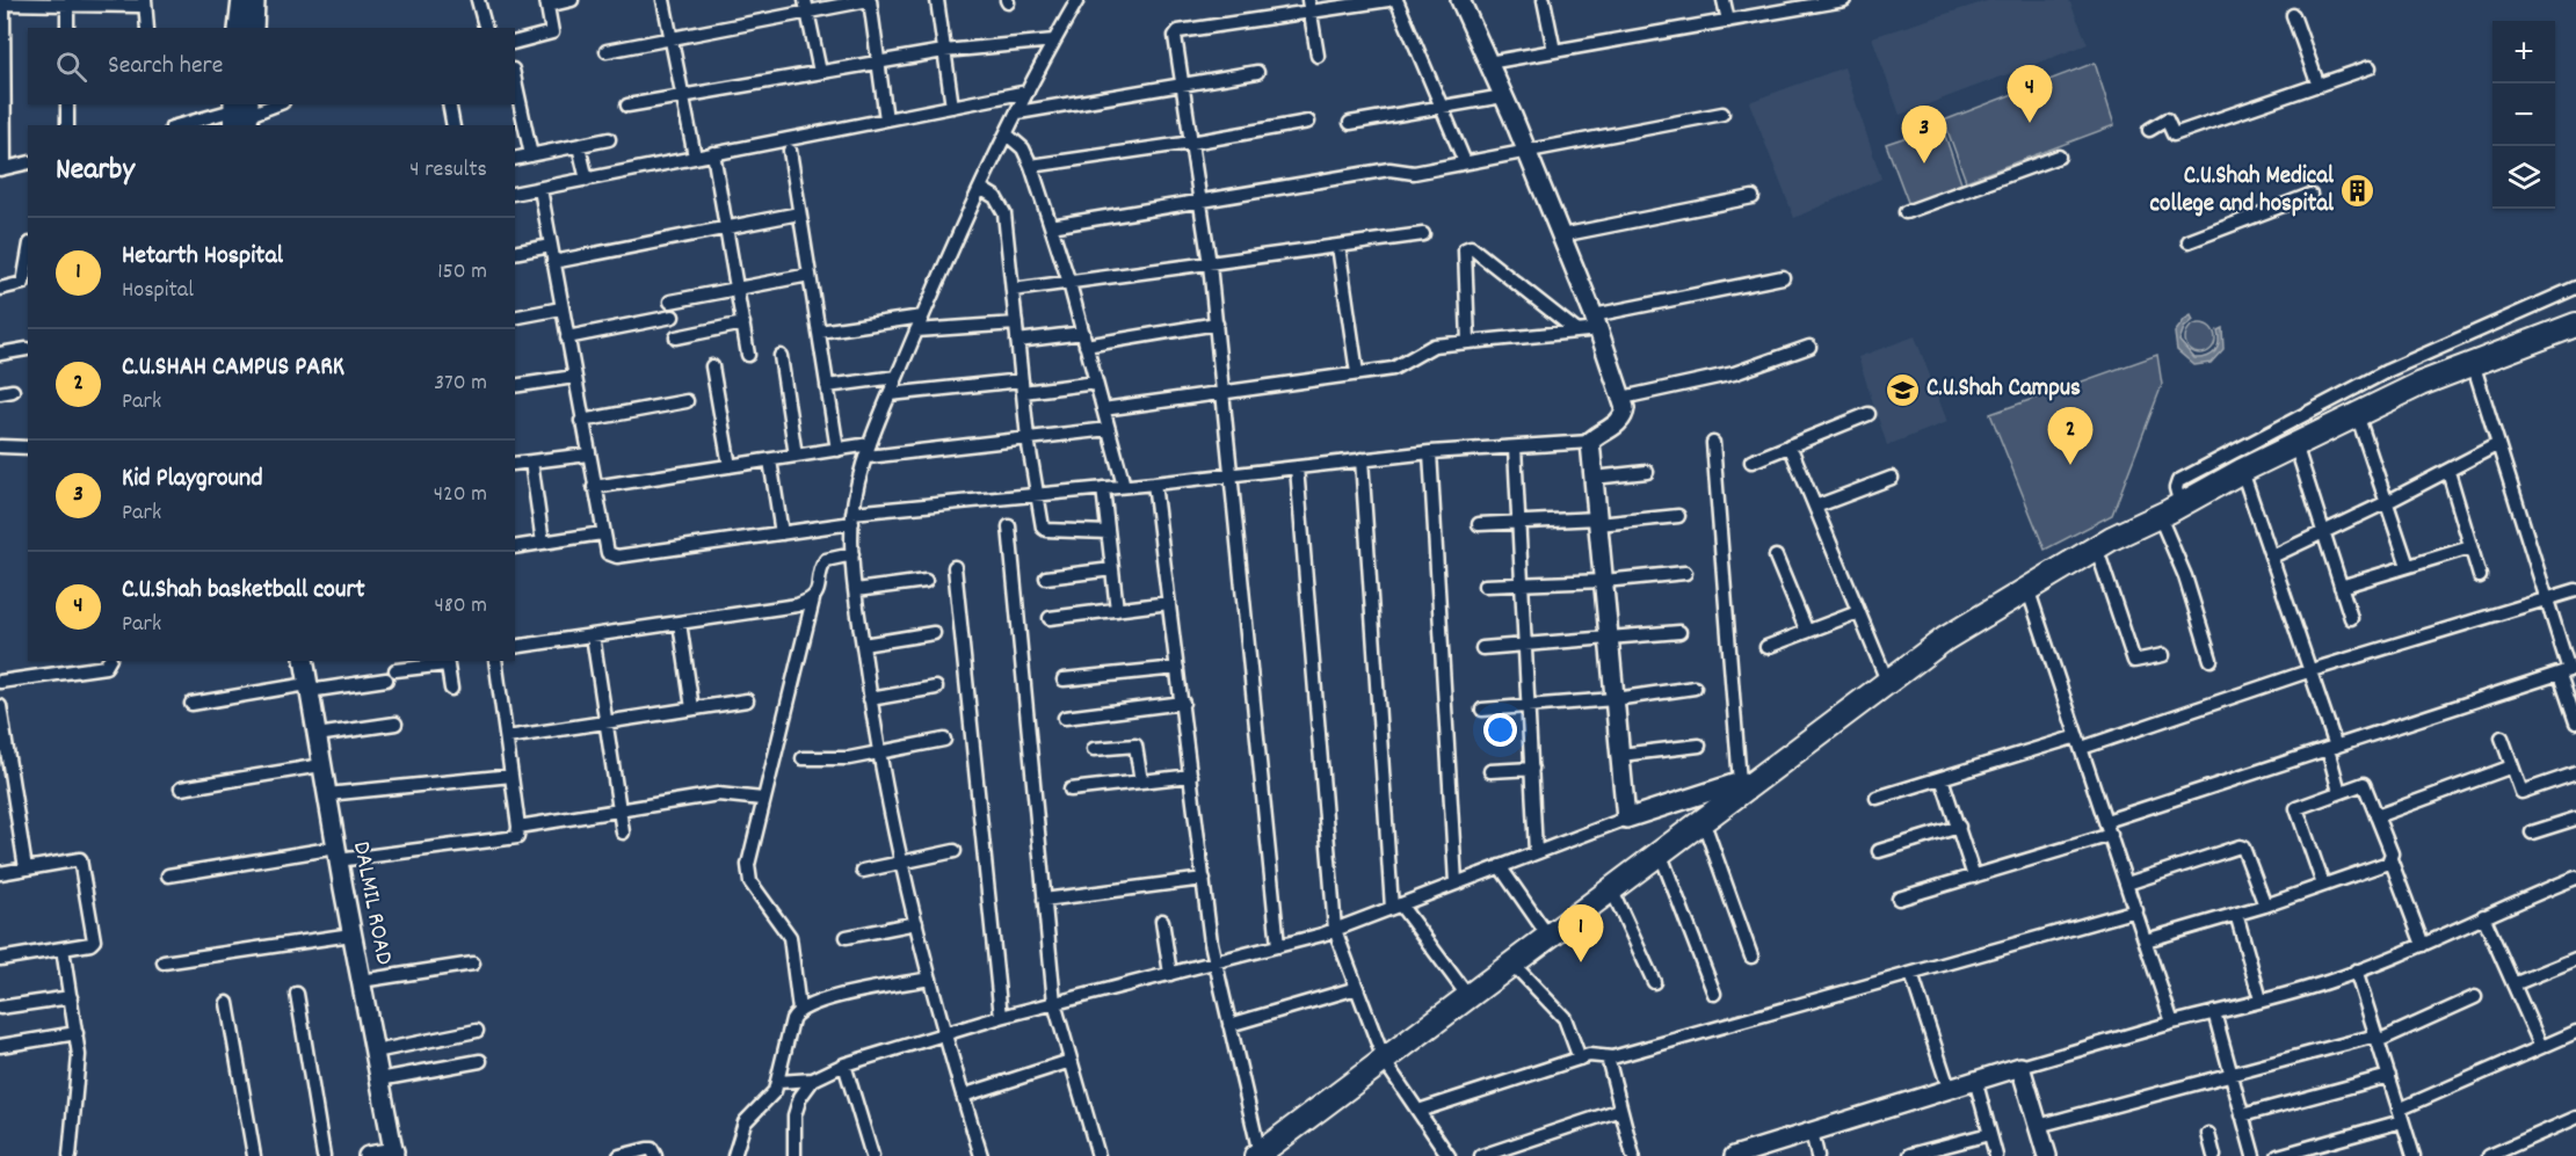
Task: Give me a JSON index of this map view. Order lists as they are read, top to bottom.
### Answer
{
  "streets": {
    "street": ["DALMIL ROAD"]
  },
  "places": {
    "building": ["C.U.Shah Medical college and hospital"],
    "school or university": ["C.U.Shah Campus"]
  },
  "page": {
    "map_buttons": ["+", "−"],
    "search": "Search here",
    "pins": [
      "4",
      "3",
      "2",
      "1"
    ],
    "heading": ["Nearby", "4 results"],
    "list": [
      {
        "mark": "1",
        "name": "Hetarth Hospital",
        "note": "Hospital",
        "value": "150 m"
      },
      {
        "mark": "2",
        "name": "C.U.SHAH CAMPUS PARK",
        "note": "Park",
        "value": "370 m"
      },
      {
        "mark": "3",
        "name": "Kid Playground",
        "note": "Park",
        "value": "420 m"
      },
      {
        "mark": "4",
        "name": "C.U.Shah basketball court",
        "note": "Park",
        "value": "480 m"
      }
    ]
  }
}
